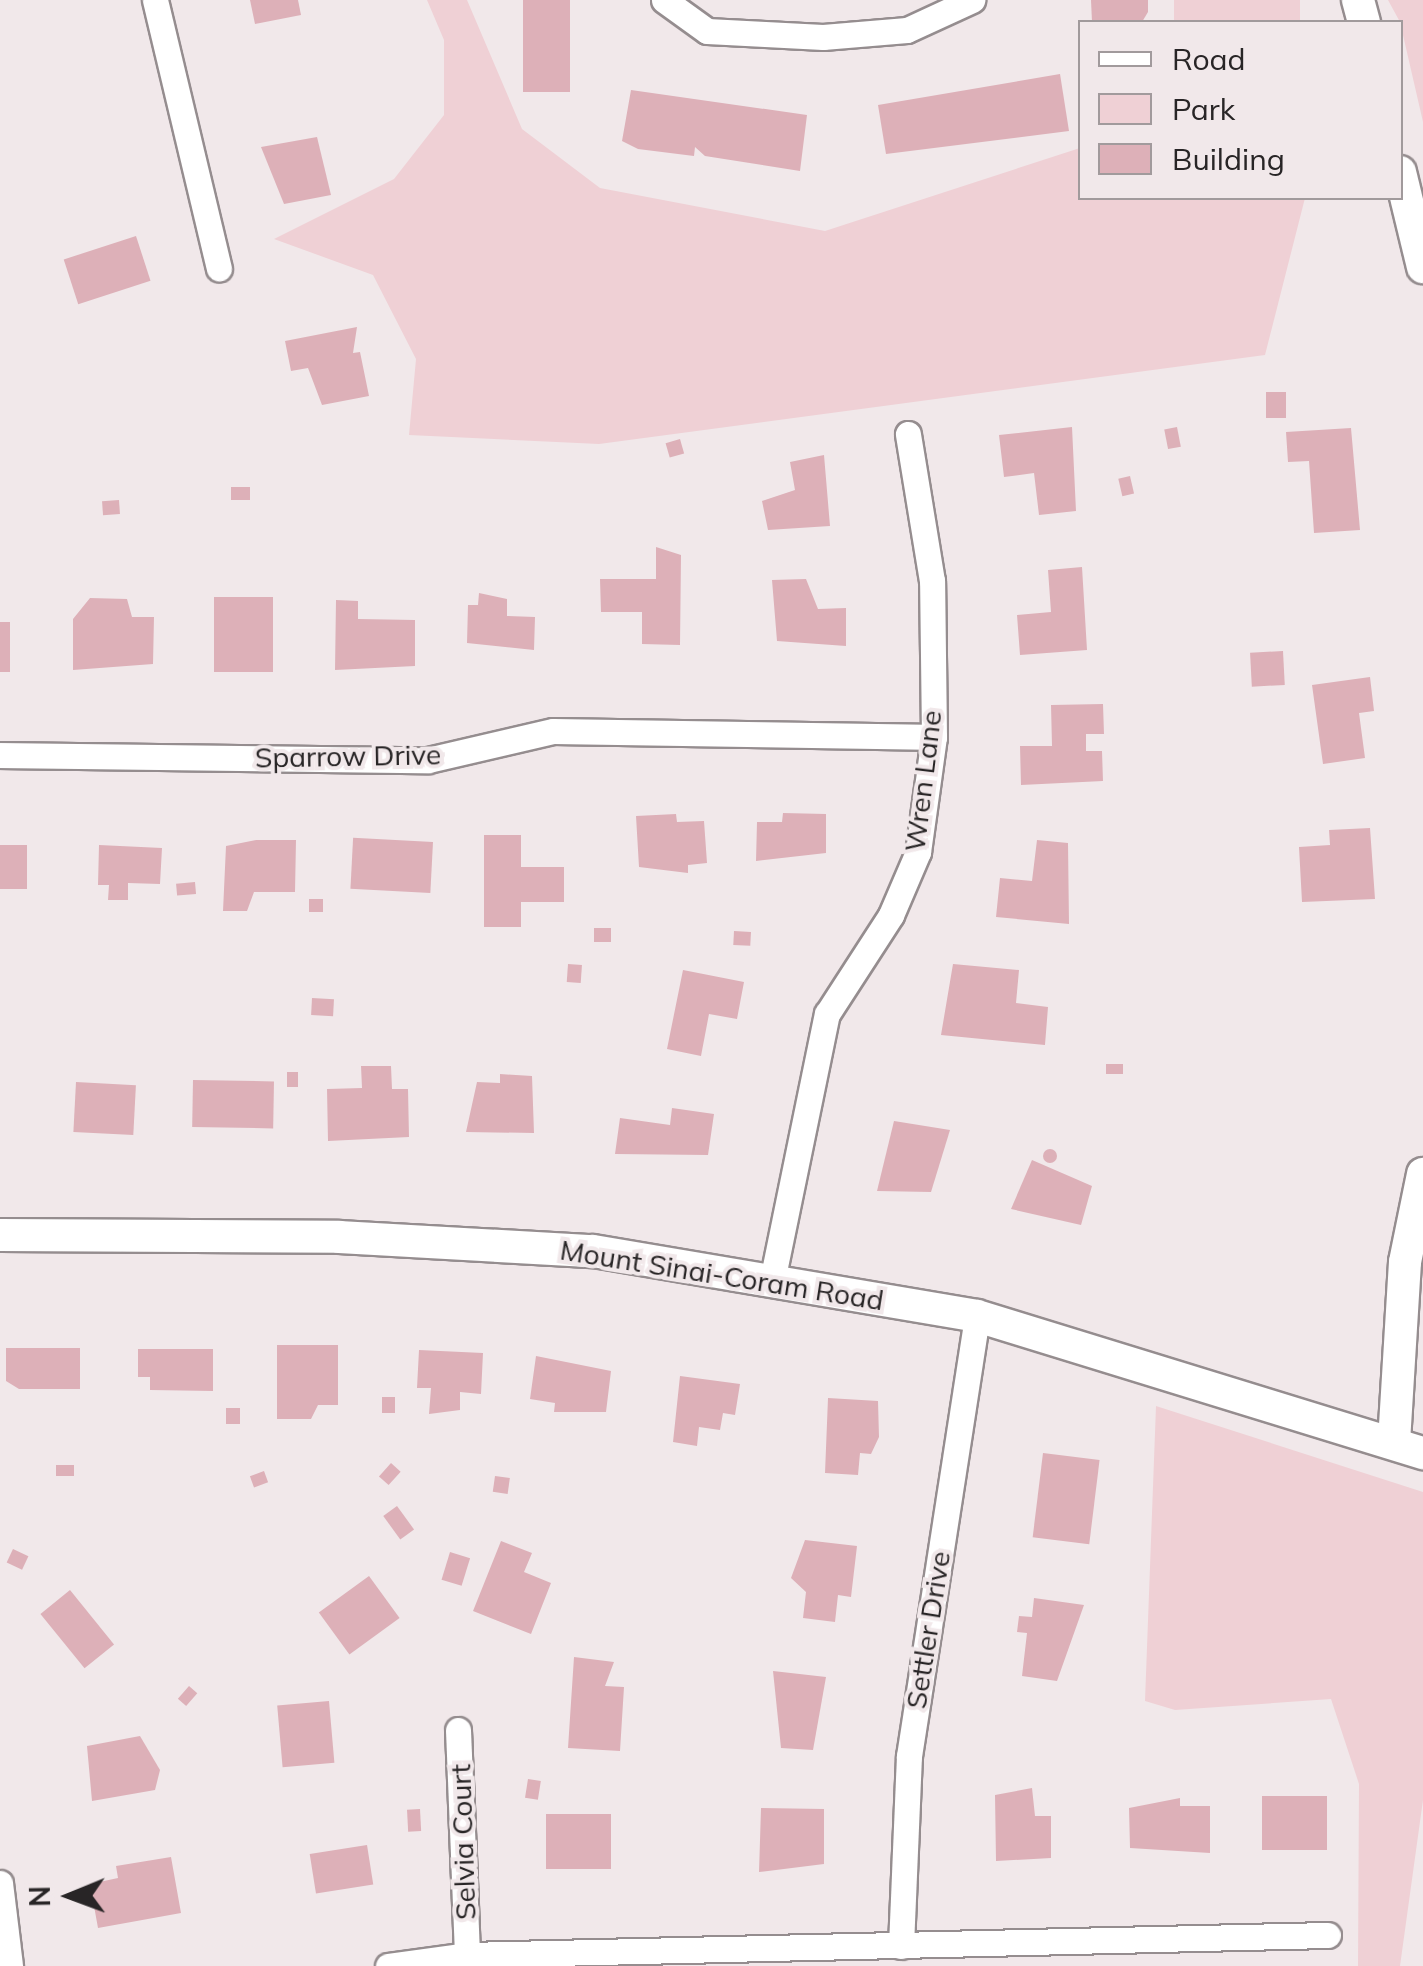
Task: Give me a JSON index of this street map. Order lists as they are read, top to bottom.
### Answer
{
  "streets": {
    "main road": ["Mount Sinai-Coram Road"],
    "street": [
      "Sparrow Drive",
      "Wren Lane",
      "Settler Drive",
      "Selvia Court"
    ]
  },
  "crossings": [
    ["Sparrow Drive", "Wren Lane"],
    ["Wren Lane", "Mount Sinai-Coram Road"],
    ["Mount Sinai-Coram Road", "Settler Drive"]
  ],
  "legend": ["Road", "Park", "Building"],
  "north": "left"
}
